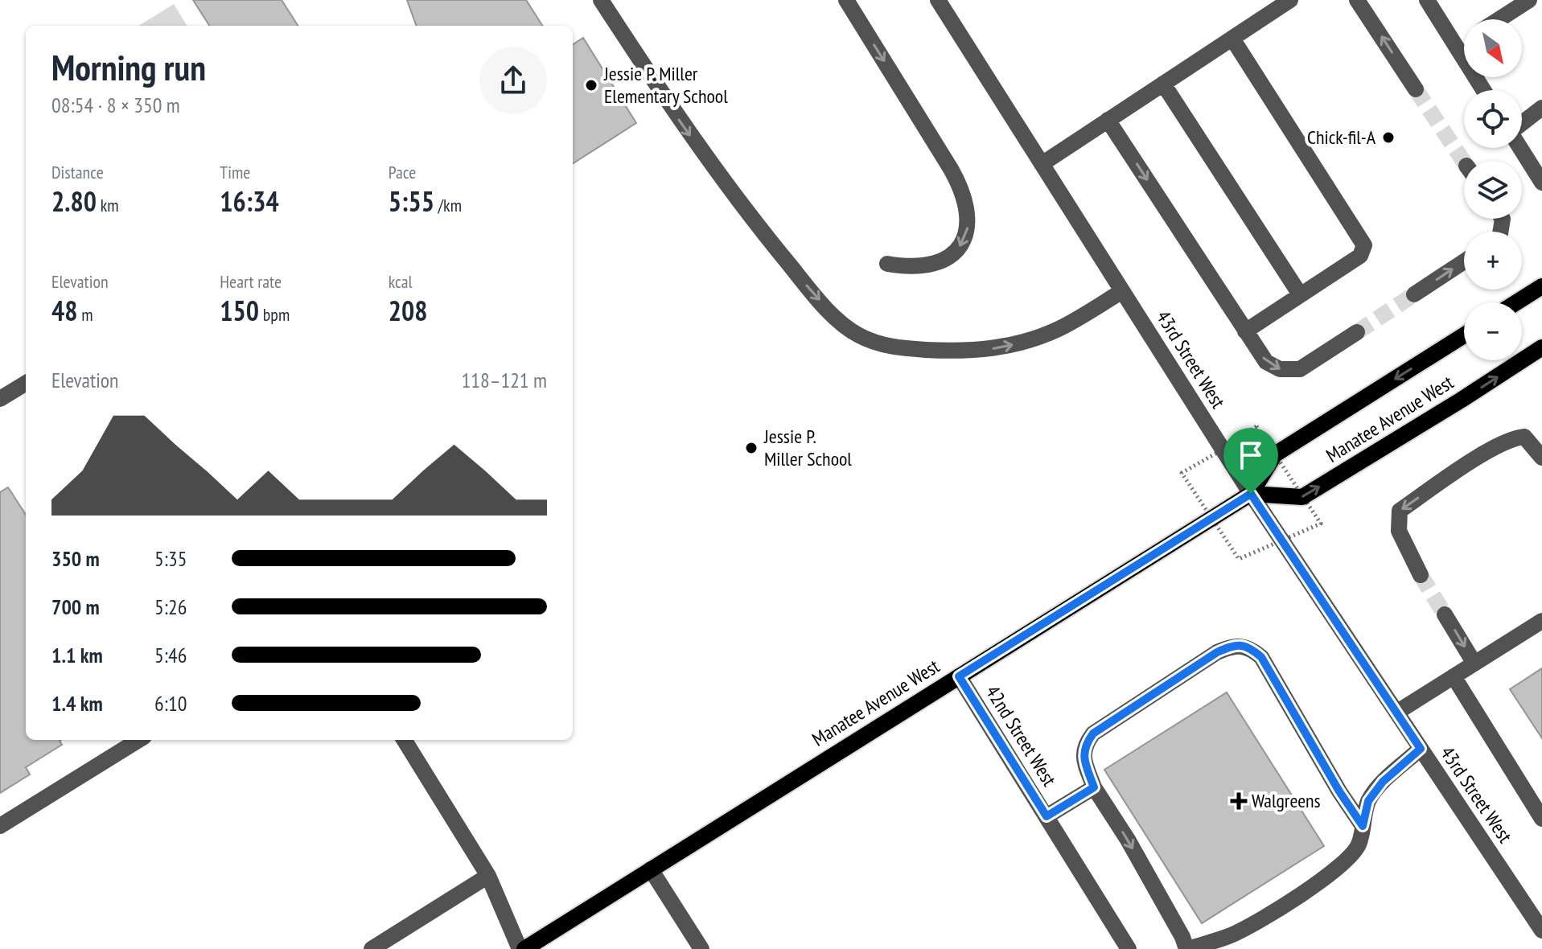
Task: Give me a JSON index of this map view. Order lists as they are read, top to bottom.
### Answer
{
  "streets": {
    "main road": ["Manatee Avenue West"],
    "street": ["43rd Street West", "42nd Street West"]
  },
  "crossings": [
    ["43rd Street West", "Manatee Avenue West"],
    ["Manatee Avenue West", "42nd Street West"]
  ],
  "places": {
    "other": ["Jessie P. Miller Elementary School", "Chick-fil-A", "Jessie P. Miller School"],
    "health": ["Walgreens"]
  },
  "north": "bottom right",
  "page": {
    "map_buttons": ["+", "−"],
    "heading": ["Morning run", "08:54 · 8 × 350 m"],
    "stats": [
      ["Distance", "2.80 km"],
      ["Time", "16:34"],
      ["Pace", "5:55 /km"],
      ["Elevation", "48 m"],
      ["Heart rate", "150 bpm"],
      ["kcal", "208"]
    ],
    "chart": ["Elevation", "118–121 m"],
    "list": [
      {
        "name": "350 m",
        "note": "5:35"
      },
      {
        "name": "700 m",
        "note": "5:26"
      },
      {
        "name": "1.1 km",
        "note": "5:46"
      },
      {
        "name": "1.4 km",
        "note": "6:10"
      }
    ]
  }
}
